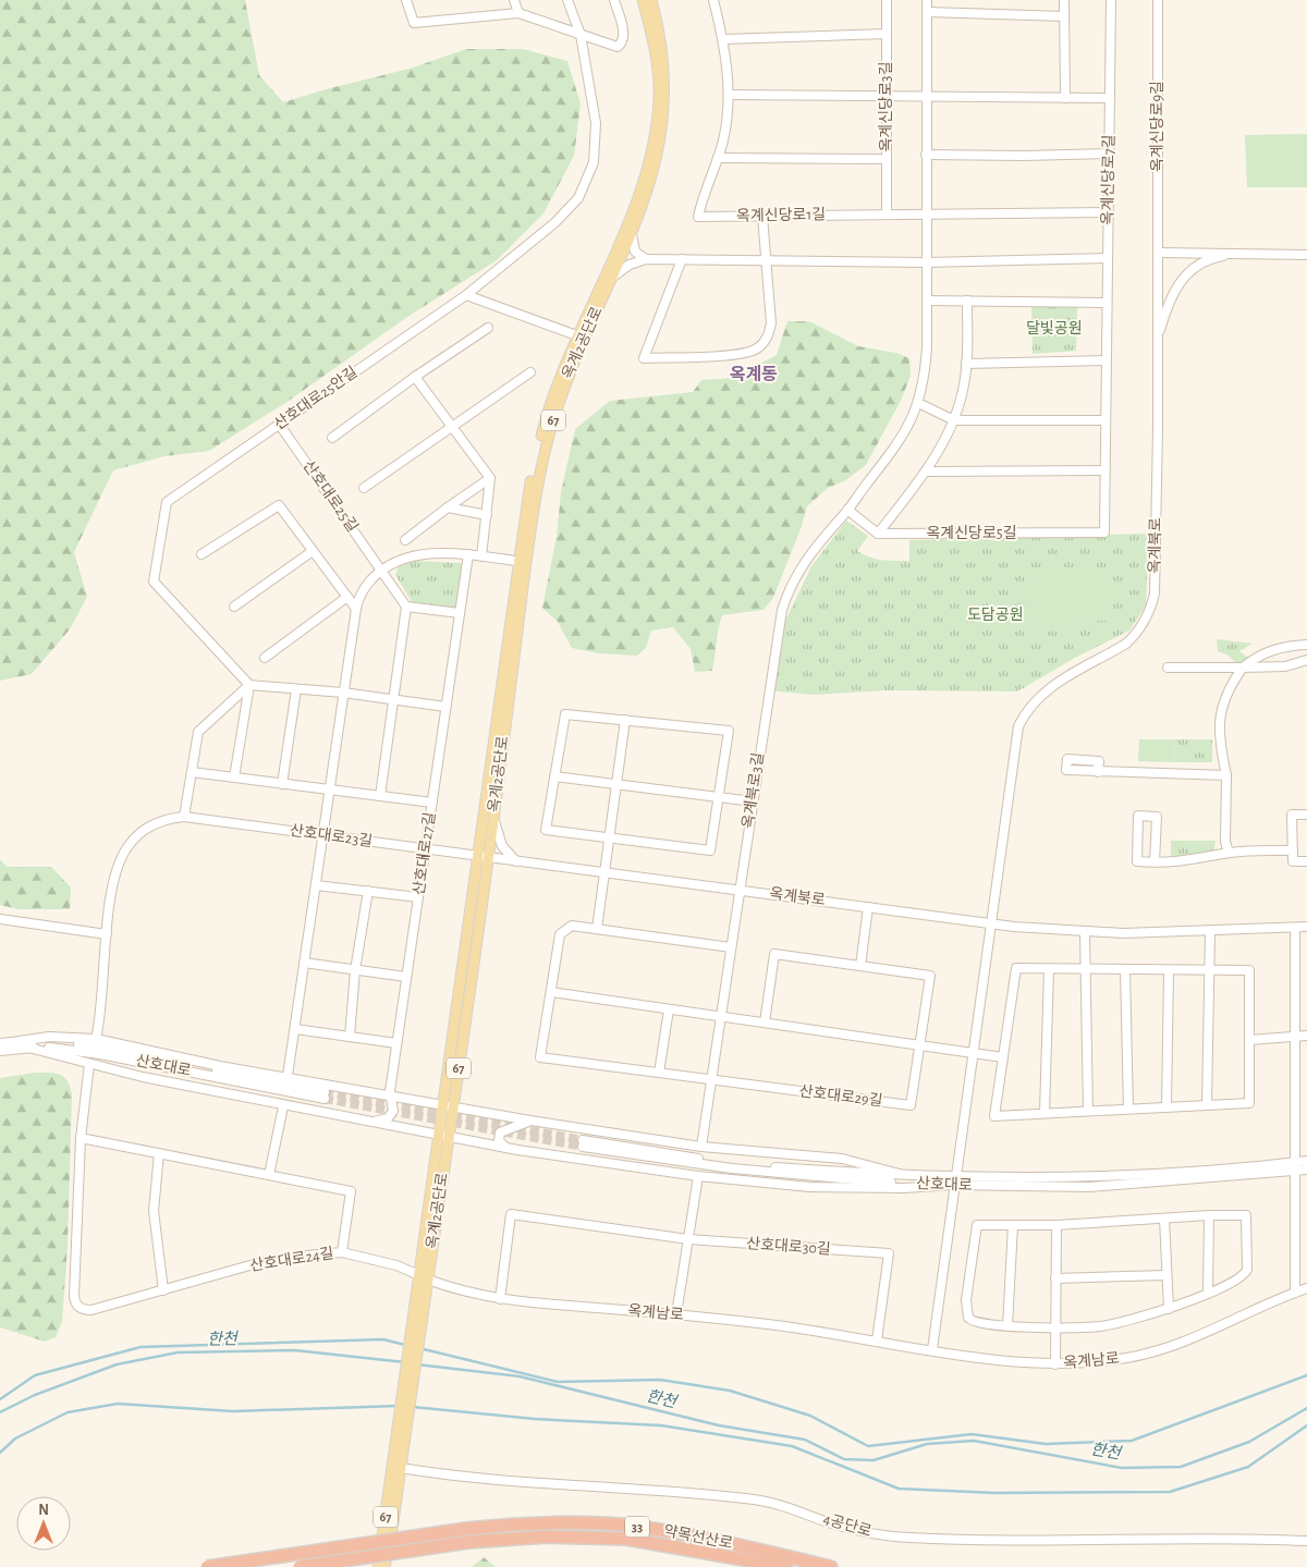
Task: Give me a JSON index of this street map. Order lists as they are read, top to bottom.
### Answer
{
  "streets": {
    "highway": ["33", "약목선산로"],
    "main road": ["옥계2공단로", "67"],
    "street": [
      "옥계신당로3길",
      "옥계신당로9길",
      "옥계신당로7길",
      "옥계신당로1길",
      "산호대로25안길",
      "산호대로25길",
      "옥계신당로5길",
      "옥계북로",
      "옥계북로3길",
      "산호대로23길",
      "산호대로27길",
      "산호대로",
      "산호대로29길",
      "산호대로30길",
      "산호대로24길",
      "옥계남로",
      "4공단로"
    ]
  },
  "crossings": [
    ["옥계신당로3길", "옥계신당로1길"],
    ["옥계신당로9길", "옥계북로"],
    ["옥계신당로7길", "옥계신당로5길"],
    ["옥계2공단로", "옥계북로"],
    ["옥계2공단로", "산호대로23길"],
    ["옥계2공단로", "산호대로24길"],
    ["옥계2공단로", "옥계남로"],
    ["옥계2공단로", "4공단로"],
    ["산호대로25안길", "산호대로25길"],
    ["옥계북로", "옥계북로3길"],
    ["옥계북로", "산호대로23길"],
    ["산호대로23길", "산호대로27길"],
    ["산호대로30길", "옥계남로"],
    ["산호대로24길", "옥계남로"],
    ["33", "약목선산로"]
  ],
  "districts": ["옥계동"],
  "water": ["한천"],
  "parks": ["달빛공원", "도담공원"],
  "north": "top"
}
